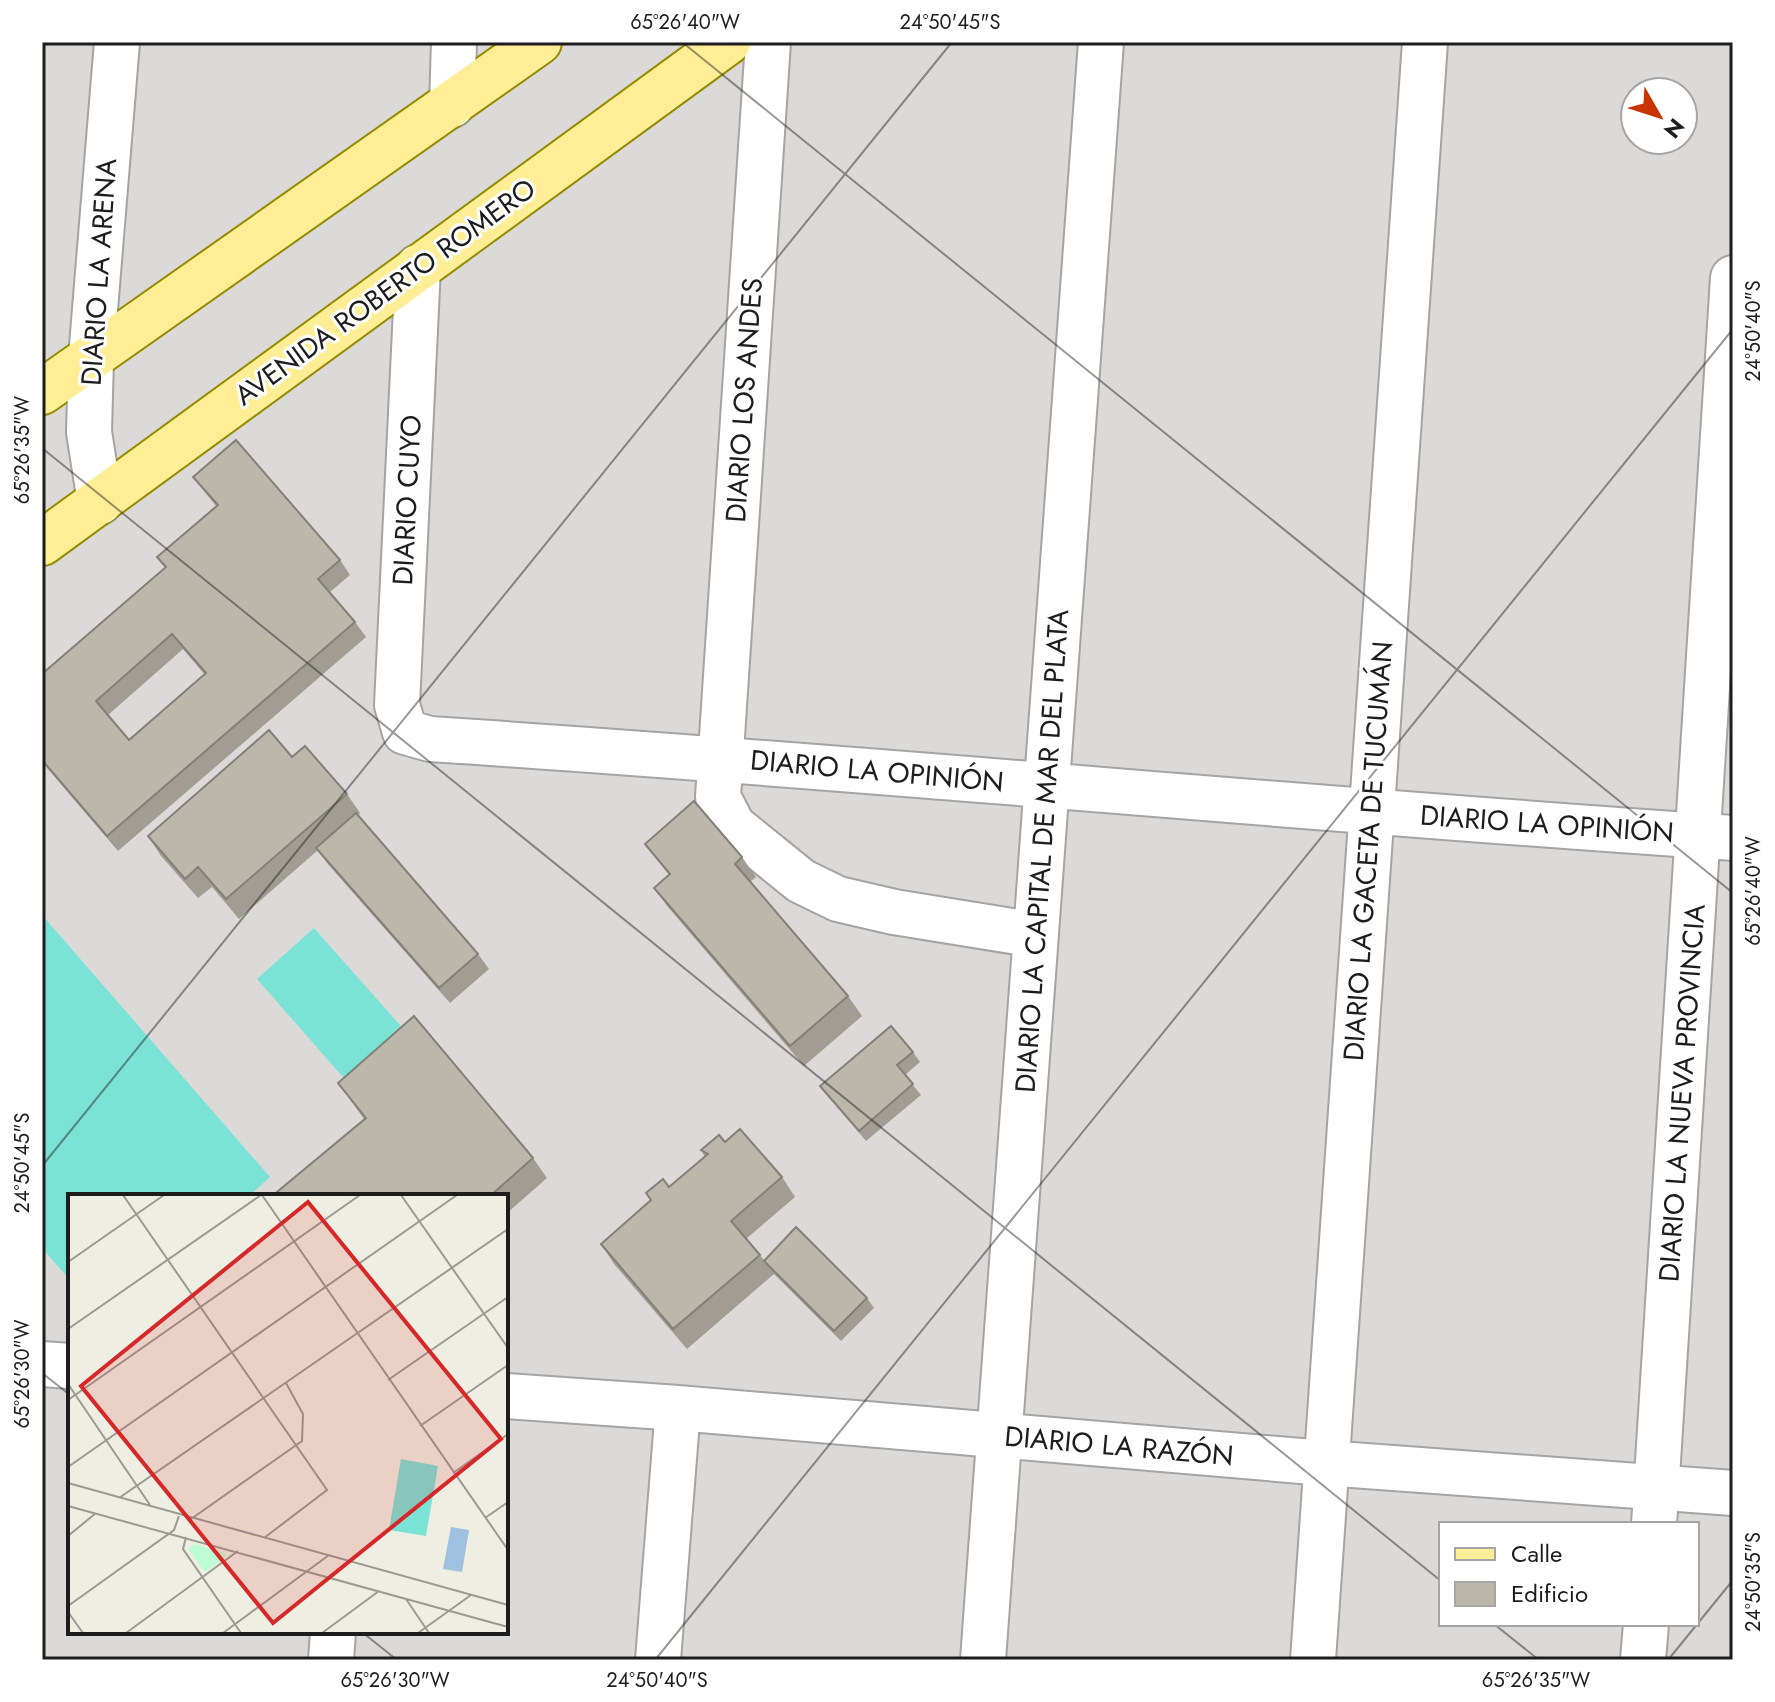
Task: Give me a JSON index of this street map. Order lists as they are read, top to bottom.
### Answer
{
  "streets": {
    "main road": ["AVENIDA ROBERTO ROMERO"],
    "street": [
      "DIARIO LA ARENA",
      "DIARIO LOS ANDES",
      "DIARIO CUYO",
      "DIARIO LA OPINIÓN",
      "DIARIO LA CAPITAL DE MAR DEL PLATA",
      "DIARIO LA GACETA DE TUCUMÁN",
      "DIARIO LA NUEVA PROVINCIA",
      "DIARIO LA RAZÓN"
    ]
  },
  "crossings": [
    ["DIARIO LA ARENA", "AVENIDA ROBERTO ROMERO"],
    ["AVENIDA ROBERTO ROMERO", "DIARIO CUYO"],
    ["DIARIO LOS ANDES", "DIARIO LA OPINIÓN"],
    ["DIARIO LOS ANDES", "DIARIO LA CAPITAL DE MAR DEL PLATA"],
    ["DIARIO CUYO", "DIARIO LA OPINIÓN"],
    ["DIARIO LA OPINIÓN", "DIARIO LA CAPITAL DE MAR DEL PLATA"],
    ["DIARIO LA OPINIÓN", "DIARIO LA GACETA DE TUCUMÁN"],
    ["DIARIO LA OPINIÓN", "DIARIO LA NUEVA PROVINCIA"],
    ["DIARIO LA CAPITAL DE MAR DEL PLATA", "DIARIO LA RAZÓN"],
    ["DIARIO LA GACETA DE TUCUMÁN", "DIARIO LA RAZÓN"],
    ["DIARIO LA NUEVA PROVINCIA", "DIARIO LA RAZÓN"]
  ],
  "legend": ["Calle", "Edificio"],
  "north": "bottom right",
  "coordinates": [
    "65°26'40\"W",
    "24°50'45\"S",
    "24°50'40\"S",
    "65°26'35\"W",
    "65°26'30\"W",
    "24°50'35\"S"
  ]
}
